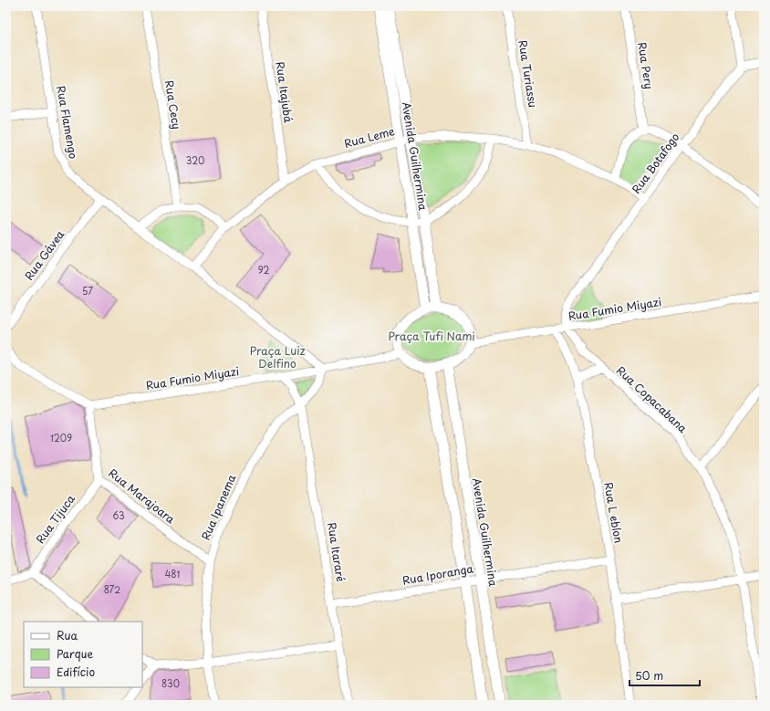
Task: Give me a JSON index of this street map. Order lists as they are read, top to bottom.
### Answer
{
  "streets": {
    "street": [
      "Rua Pery",
      "Rua Turiassu",
      "Rua Itajubá",
      "Rua Cecy",
      "Rua Flamengo",
      "Rua Leme",
      "Avenida Guilhermina",
      "Rua Botafogo",
      "Rua Gávea",
      "Rua Fumio Miyazi",
      "Rua Copacabana",
      "Rua Marajoara",
      "Rua Ipanema",
      "Rua L eblon",
      "Rua Tijuca",
      "Rua Itararé",
      "Rua Iporanga"
    ]
  },
  "crossings": [
    ["Rua Turiassu", "Rua Leme"],
    ["Rua Itajubá", "Rua Leme"],
    ["Rua Flamengo", "Rua Leme"],
    ["Rua Flamengo", "Rua Gávea"],
    ["Rua Leme", "Avenida Guilhermina"],
    ["Rua Leme", "Rua Botafogo"],
    ["Avenida Guilhermina", "Rua Fumio Miyazi"],
    ["Avenida Guilhermina", "Rua Iporanga"],
    ["Rua Botafogo", "Rua Fumio Miyazi"],
    ["Rua Botafogo", "Rua Copacabana"],
    ["Rua Fumio Miyazi", "Rua Copacabana"],
    ["Rua Fumio Miyazi", "Rua Marajoara"],
    ["Rua Fumio Miyazi", "Rua Ipanema"],
    ["Rua Fumio Miyazi", "Rua L eblon"],
    ["Rua Fumio Miyazi", "Rua Itararé"],
    ["Rua Marajoara", "Rua Ipanema"],
    ["Rua Marajoara", "Rua Tijuca"],
    ["Rua Ipanema", "Rua Itararé"],
    ["Rua L eblon", "Rua Iporanga"],
    ["Rua Itararé", "Rua Iporanga"]
  ],
  "parks": ["Praça Tufi Nami", "Praça Luiz Delfino"],
  "house_numbers": [
    "320",
    "92",
    "57",
    "1209",
    "63",
    "481",
    "872",
    "830"
  ],
  "legend": ["Rua", "Parque", "Edifício"],
  "scale_bar": "50 m"
}
